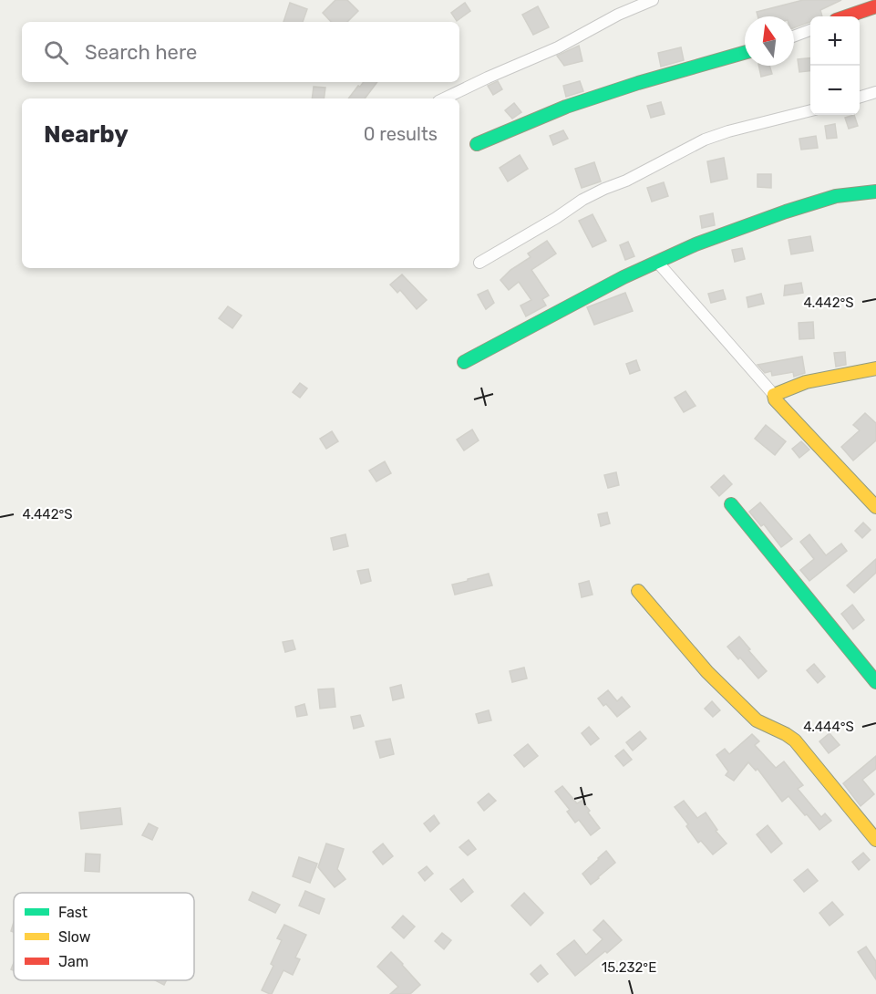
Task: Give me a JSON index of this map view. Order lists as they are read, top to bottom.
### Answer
{
  "legend": ["Fast", "Slow", "Jam"],
  "north": "top",
  "page": {
    "map_buttons": ["+", "−"],
    "search": "Search here",
    "heading": ["Nearby", "0 results"]
  },
  "coordinates": ["4.442°S", "4.444°S", "15.232°E"]
}
